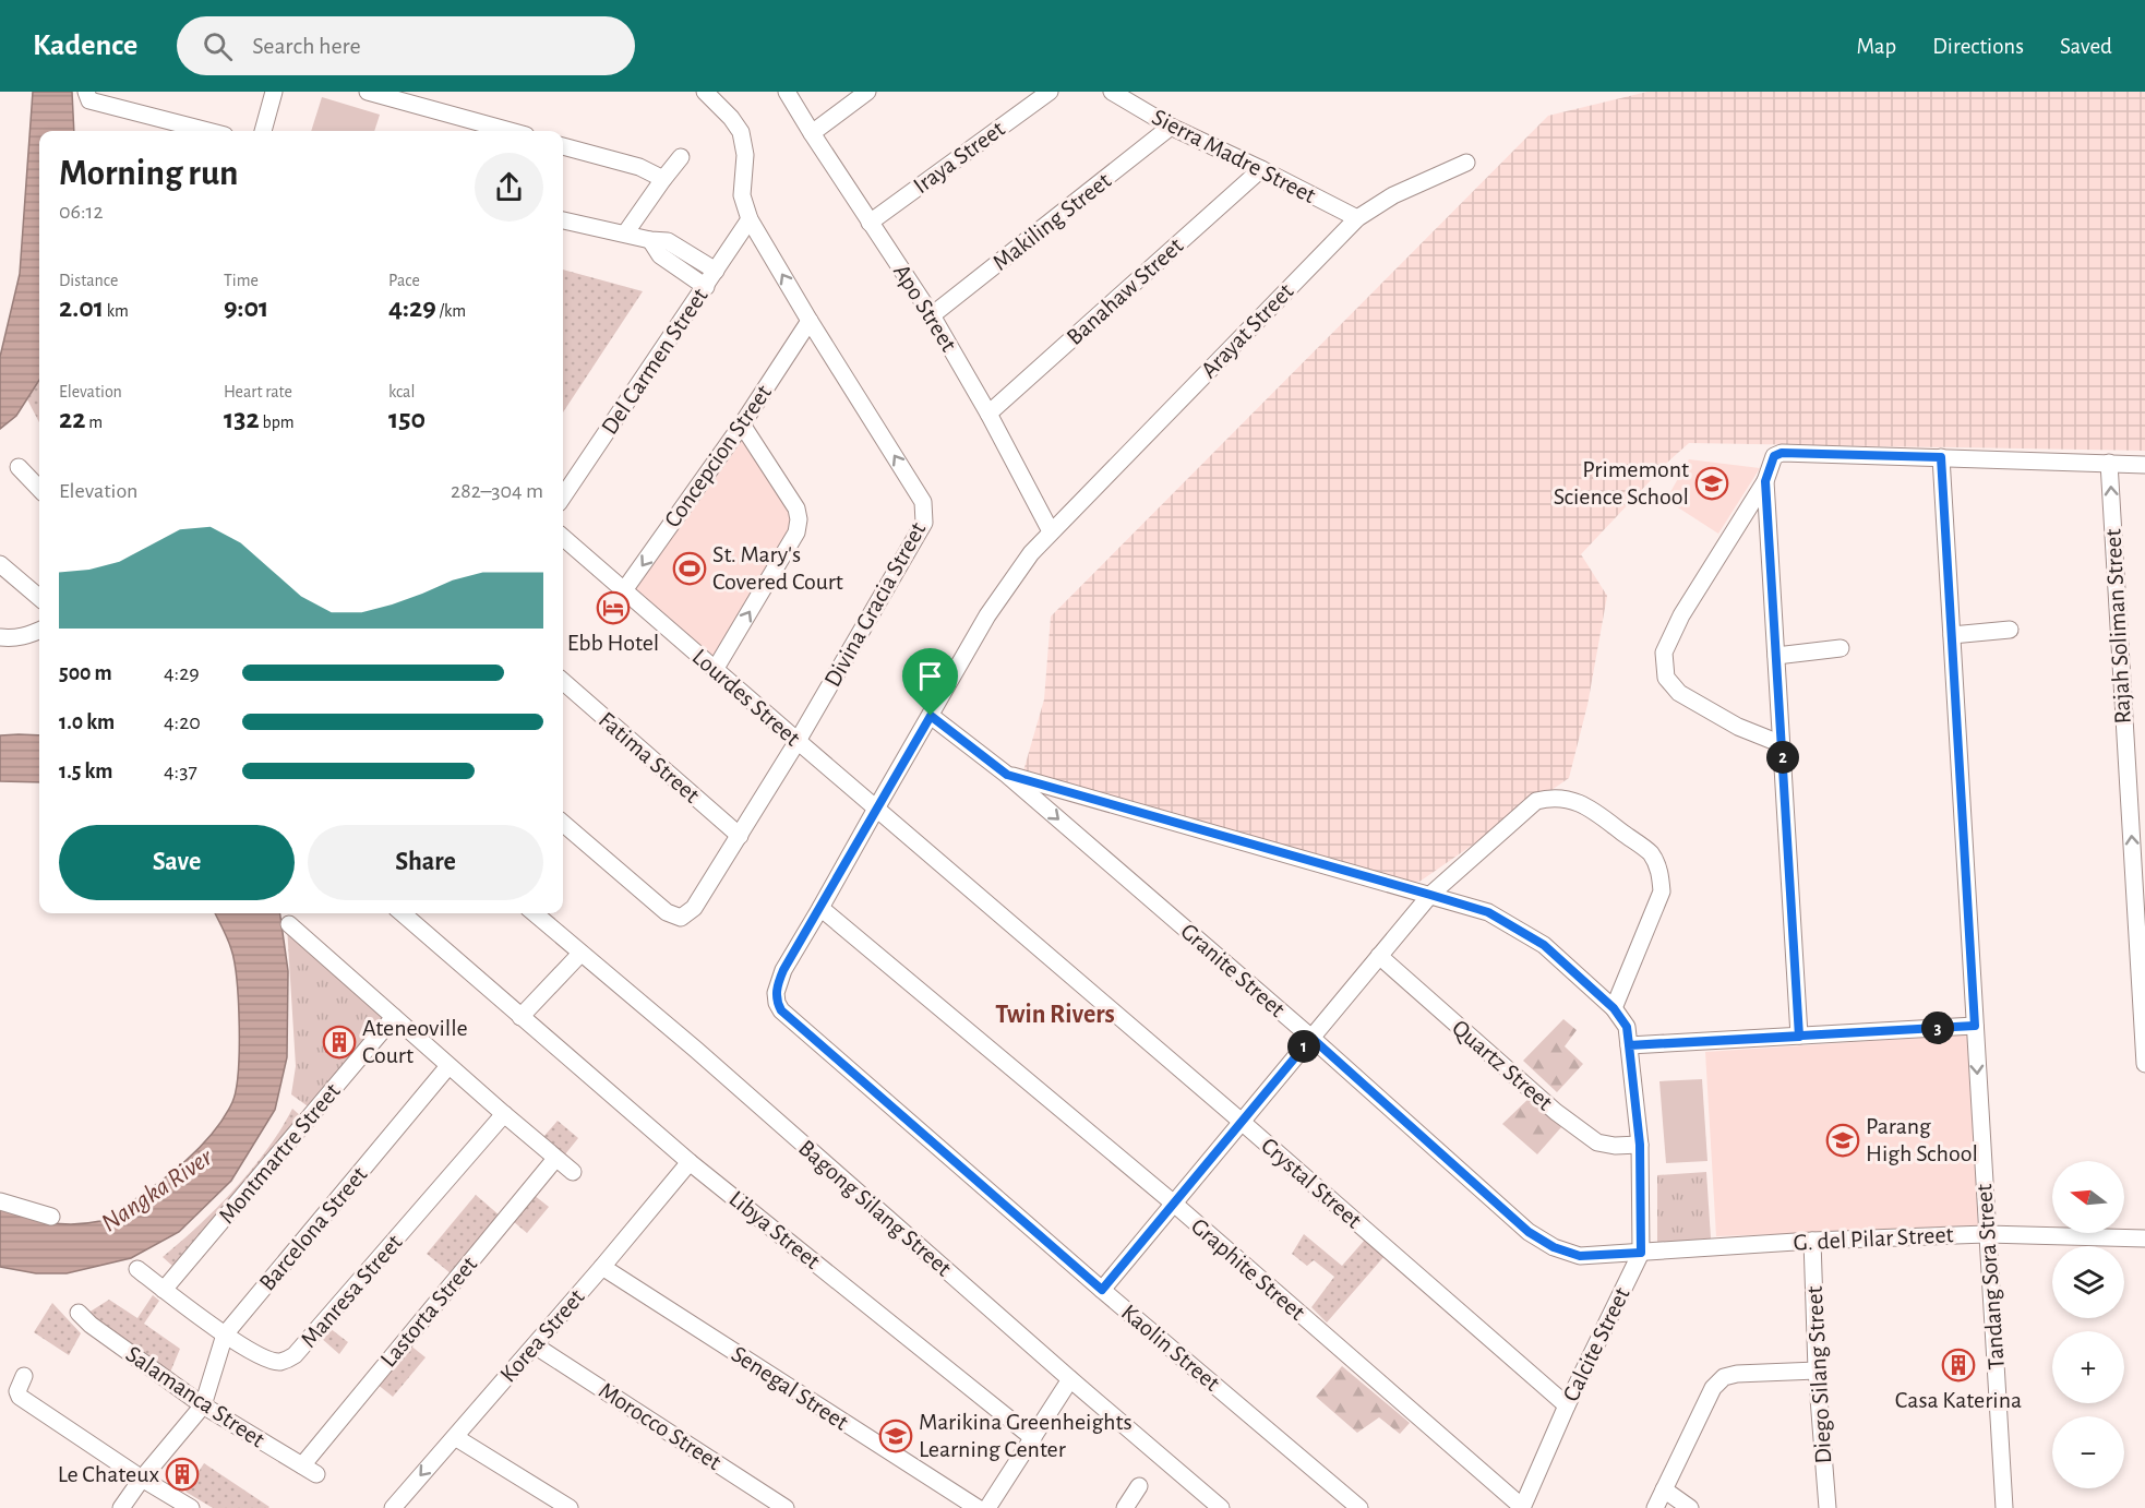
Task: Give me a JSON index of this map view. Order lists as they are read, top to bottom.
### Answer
{
  "streets": {
    "street": [
      "Sierra Madre Street",
      "Iraya Street",
      "Makiling Street",
      "Banahaw Street",
      "Apo Street",
      "Arayat Street",
      "Del Carmen Street",
      "Concepcion Street",
      "Divina Gracia Street",
      "Rajah Soliman Street",
      "Lourdes Street",
      "Fatima Street",
      "Granite Street",
      "Quartz Street",
      "Montmartre Street",
      "Crystal Street",
      "Bagong Silang Street",
      "Barcelona Street",
      "Libya Street",
      "G. del Pilar Street",
      "Graphite Street",
      "Tandang Sora Street",
      "Manresa Street",
      "Lastorta Street",
      "Korea Street",
      "Calcite Street",
      "Kaolin Street",
      "Diego Silang Street",
      "Senegal Street",
      "Salamanca Street",
      "Morocco Street"
    ]
  },
  "crossings": [
    ["Sierra Madre Street", "Makiling Street"],
    ["Sierra Madre Street", "Banahaw Street"],
    ["Sierra Madre Street", "Arayat Street"],
    ["Iraya Street", "Apo Street"],
    ["Makiling Street", "Apo Street"],
    ["Banahaw Street", "Apo Street"],
    ["Apo Street", "Arayat Street"],
    ["Apo Street", "Kaolin Street"],
    ["Arayat Street", "Kaolin Street"],
    ["Del Carmen Street", "Divina Gracia Street"],
    ["Concepcion Street", "Divina Gracia Street"],
    ["Concepcion Street", "Lourdes Street"],
    ["Divina Gracia Street", "Lourdes Street"],
    ["Divina Gracia Street", "Fatima Street"],
    ["Lourdes Street", "Crystal Street"],
    ["Lourdes Street", "Kaolin Street"],
    ["Granite Street", "G. del Pilar Street"],
    ["Granite Street", "Calcite Street"],
    ["Granite Street", "Kaolin Street"],
    ["Quartz Street", "Calcite Street"],
    ["Montmartre Street", "Manresa Street"],
    ["Crystal Street", "Calcite Street"],
    ["Crystal Street", "Kaolin Street"],
    ["Barcelona Street", "Manresa Street"],
    ["Barcelona Street", "Salamanca Street"],
    ["Libya Street", "Korea Street"],
    ["G. del Pilar Street", "Tandang Sora Street"],
    ["G. del Pilar Street", "Calcite Street"],
    ["G. del Pilar Street", "Diego Silang Street"],
    ["Graphite Street", "Calcite Street"],
    ["Graphite Street", "Kaolin Street"],
    ["Lastorta Street", "Salamanca Street"],
    ["Korea Street", "Senegal Street"],
    ["Korea Street", "Morocco Street"]
  ],
  "one_way": ["Concepcion Street", "Divina Gracia Street", "Rajah Soliman Street"],
  "districts": ["Twin Rivers"],
  "water": ["Nangka River"],
  "places": {
    "school or university": ["Primemont Science School", "Parang High School", "Marikina Greenheights Learning Center"],
    "sports": ["St. Mary's Covered Court"],
    "hotel": ["Ebb Hotel"],
    "building": ["Ateneoville Court", "Casa Katerina", "Le Chateux"]
  },
  "north": "left",
  "page": {
    "header": "Kadence",
    "search": "Search here",
    "nav": ["Map", "Directions", "Saved"],
    "heading": ["Morning run", "06:12"],
    "stats": [
      ["Distance", "2.01 km"],
      ["Time", "9:01"],
      ["Pace", "4:29 /km"],
      ["Elevation", "22 m"],
      ["Heart rate", "132 bpm"],
      ["kcal", "150"]
    ],
    "chart": ["Elevation", "282–304 m"],
    "list": [
      {
        "name": "500 m",
        "note": "4:29"
      },
      {
        "name": "1.0 km",
        "note": "4:20"
      },
      {
        "name": "1.5 km",
        "note": "4:37"
      }
    ],
    "pins": ["2", "3", "1"],
    "buttons": ["Save", "Share"],
    "map_buttons": ["+", "−"]
  }
}
